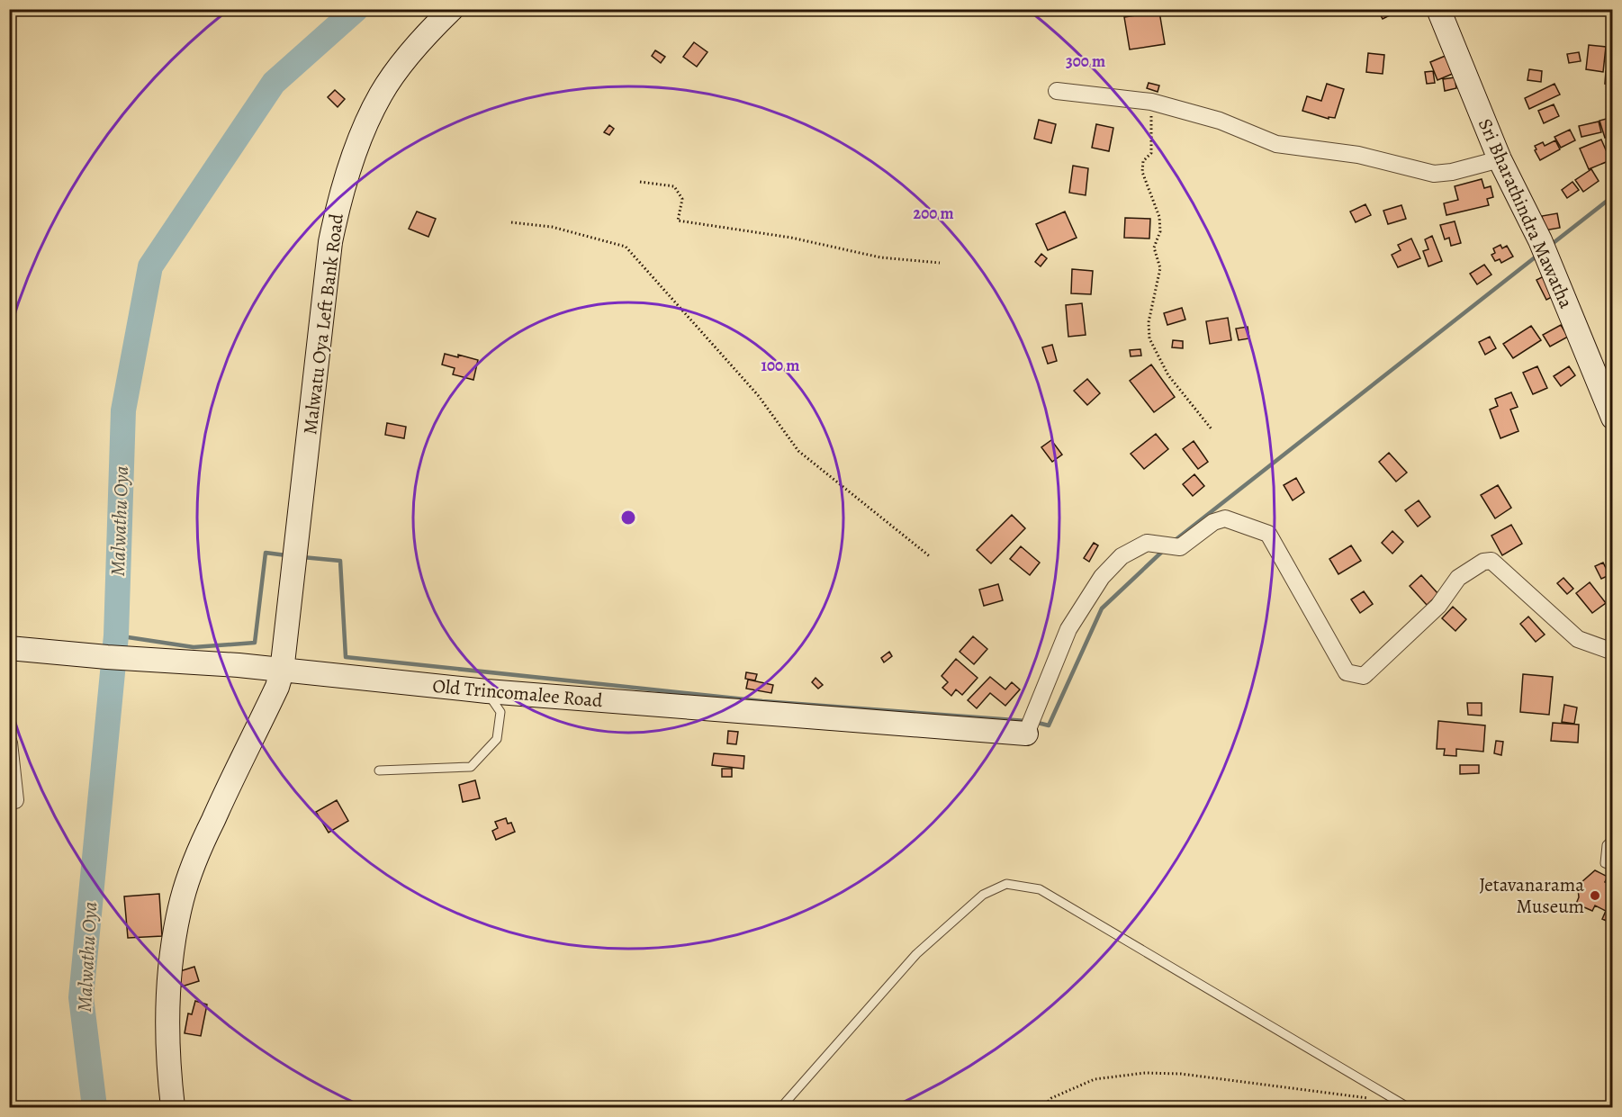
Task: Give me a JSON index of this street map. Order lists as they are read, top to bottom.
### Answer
{
  "streets": {
    "main road": ["Sri Bharathindra Mawatha", "Malwatu Oya Left Bank Road", "Old Trincomalee Road"]
  },
  "crossings": [
    ["Malwatu Oya Left Bank Road", "Old Trincomalee Road"]
  ],
  "water": ["Malwathu Oya"],
  "places": ["Jetavanarama Museum"],
  "rings": ["300 m", "200 m", "100 m"]
}
